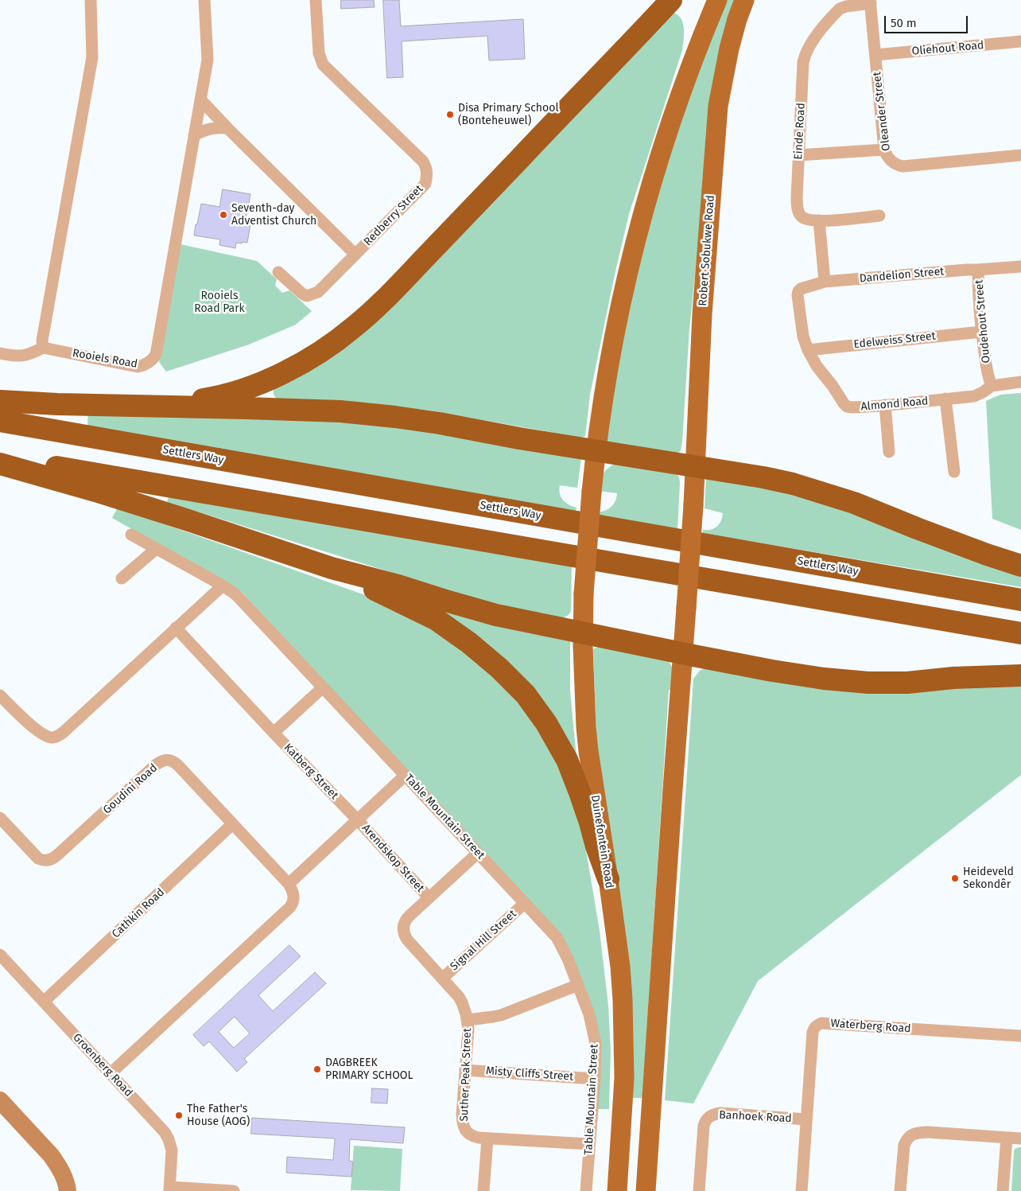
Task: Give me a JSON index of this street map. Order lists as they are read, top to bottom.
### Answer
{
  "streets": {
    "highway": ["Settlers Way"],
    "main road": ["Robert Sobukwe Road", "Duinefontein Road"],
    "street": [
      "Oliehout Road",
      "Oleander Street",
      "Einde Road",
      "Redberry Street",
      "Dandelion Street",
      "Oudehout Street",
      "Edelweiss Street",
      "Rooiels Road",
      "Almond Road",
      "Katberg Street",
      "Goudini Road",
      "Table Mountain Street",
      "Arendskop Street",
      "Cathkin Road",
      "Signal Hill Street",
      "Waterberg Road",
      "Groenberg Road",
      "Misty Cliffs Street",
      "Suther Peak Street",
      "Banhoek Road"
    ]
  },
  "crossings": [
    ["Oliehout Road", "Oleander Street"],
    ["Oleander Street", "Einde Road"],
    ["Redberry Street", "Rooiels Road"],
    ["Dandelion Street", "Oudehout Street"],
    ["Dandelion Street", "Almond Road"],
    ["Oudehout Street", "Edelweiss Street"],
    ["Oudehout Street", "Almond Road"],
    ["Edelweiss Street", "Almond Road"],
    ["Katberg Street", "Arendskop Street"],
    ["Goudini Road", "Cathkin Road"],
    ["Table Mountain Street", "Signal Hill Street"],
    ["Table Mountain Street", "Misty Cliffs Street"],
    ["Table Mountain Street", "Suther Peak Street"],
    ["Arendskop Street", "Suther Peak Street"],
    ["Cathkin Road", "Groenberg Road"],
    ["Signal Hill Street", "Suther Peak Street"],
    ["Waterberg Road", "Banhoek Road"],
    ["Misty Cliffs Street", "Suther Peak Street"]
  ],
  "parks": ["Rooiels Road Park"],
  "places": [
    "Disa Primary School (Bonteheuwel)",
    "Seventh-day Adventist Church",
    "Heideveld Sekondêr",
    "DAGBREEK PRIMARY SCHOOL",
    "The Father's House (AOG)"
  ],
  "scale_bar": "50 m"
}
